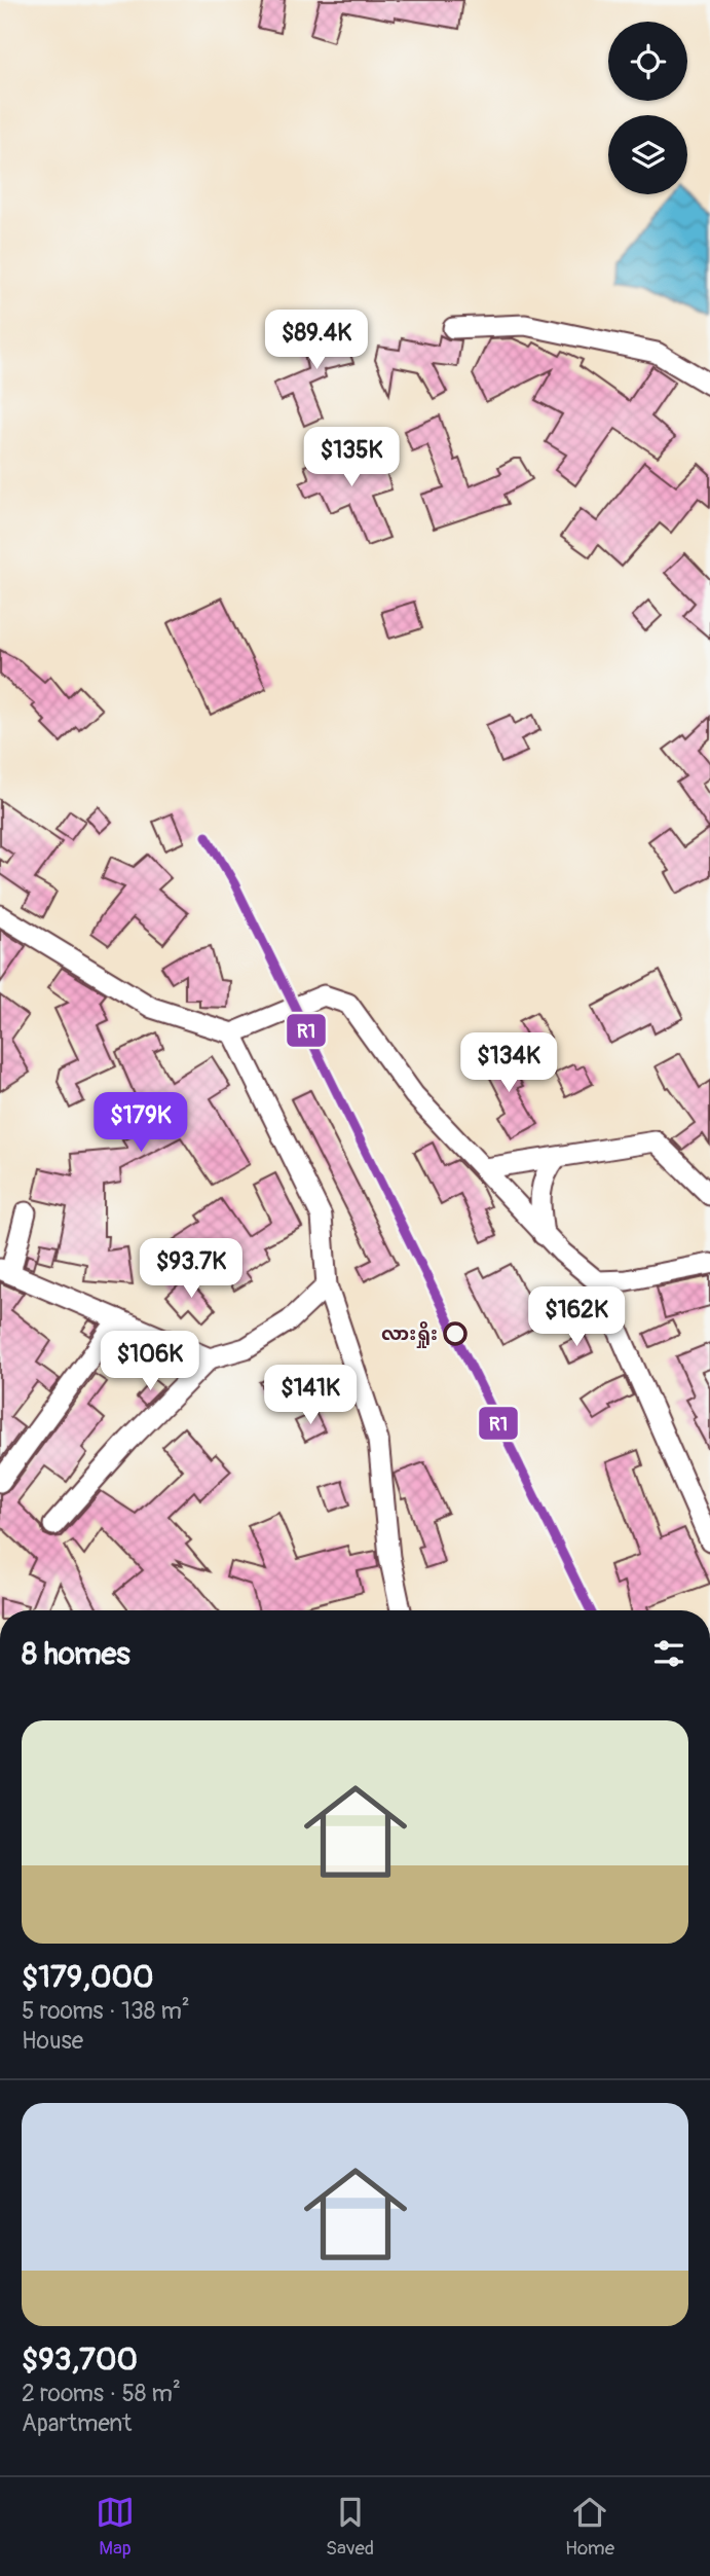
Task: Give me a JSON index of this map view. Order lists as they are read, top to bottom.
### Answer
{
  "places": ["လားရှိုး"],
  "lines": ["transit line R1"],
  "page": {
    "price": [
      "$89.4K",
      "$135K",
      "$134K",
      "$179K",
      "$93.7K",
      "$162K",
      "$106K",
      "$141K"
    ],
    "heading": "8 homes",
    "list": [
      {
        "name": "$179,000",
        "note": "5 rooms · 138 m² · House"
      },
      {
        "name": "$93,700",
        "note": "2 rooms · 58 m² · Apartment"
      }
    ],
    "tabs": ["Map", "Saved", "Home"]
  }
}
